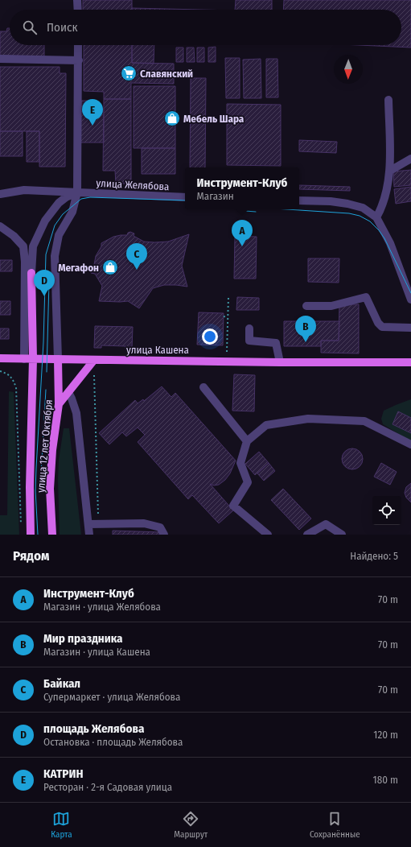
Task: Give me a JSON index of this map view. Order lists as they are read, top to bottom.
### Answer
{
  "streets": {
    "main road": ["улица Кашена", "улица 12 лет Октября"],
    "street": ["улица Желябова"]
  },
  "crossings": [
    ["улица Кашена", "улица 12 лет Октября"]
  ],
  "places": {
    "supermarket": ["Славянский"],
    "shop": ["Мебель Шара", "Мегафон"]
  },
  "north": "bottom",
  "page": {
    "search": "Поиск",
    "pins": [
      "E",
      "A",
      "C",
      "D",
      "B"
    ],
    "popup": ["Инструмент-Клуб", "Магазин"],
    "heading": ["Рядом", "Найдено: 5"],
    "list": [
      {
        "mark": "A",
        "name": "Инструмент-Клуб",
        "note": "Магазин · улица Желябова",
        "value": "70 m"
      },
      {
        "mark": "B",
        "name": "Мир праздника",
        "note": "Магазин · улица Кашена",
        "value": "70 m"
      },
      {
        "mark": "C",
        "name": "Байкал",
        "note": "Супермаркет · улица Желябова",
        "value": "70 m"
      },
      {
        "mark": "D",
        "name": "площадь Желябова",
        "note": "Остановка · площадь Желябова",
        "value": "120 m"
      },
      {
        "mark": "E",
        "name": "КАТРИН",
        "note": "Ресторан · 2-я Садовая улица",
        "value": "180 m"
      }
    ],
    "nav": ["Карта", "Маршрут", "Сохранённые"]
  }
}
